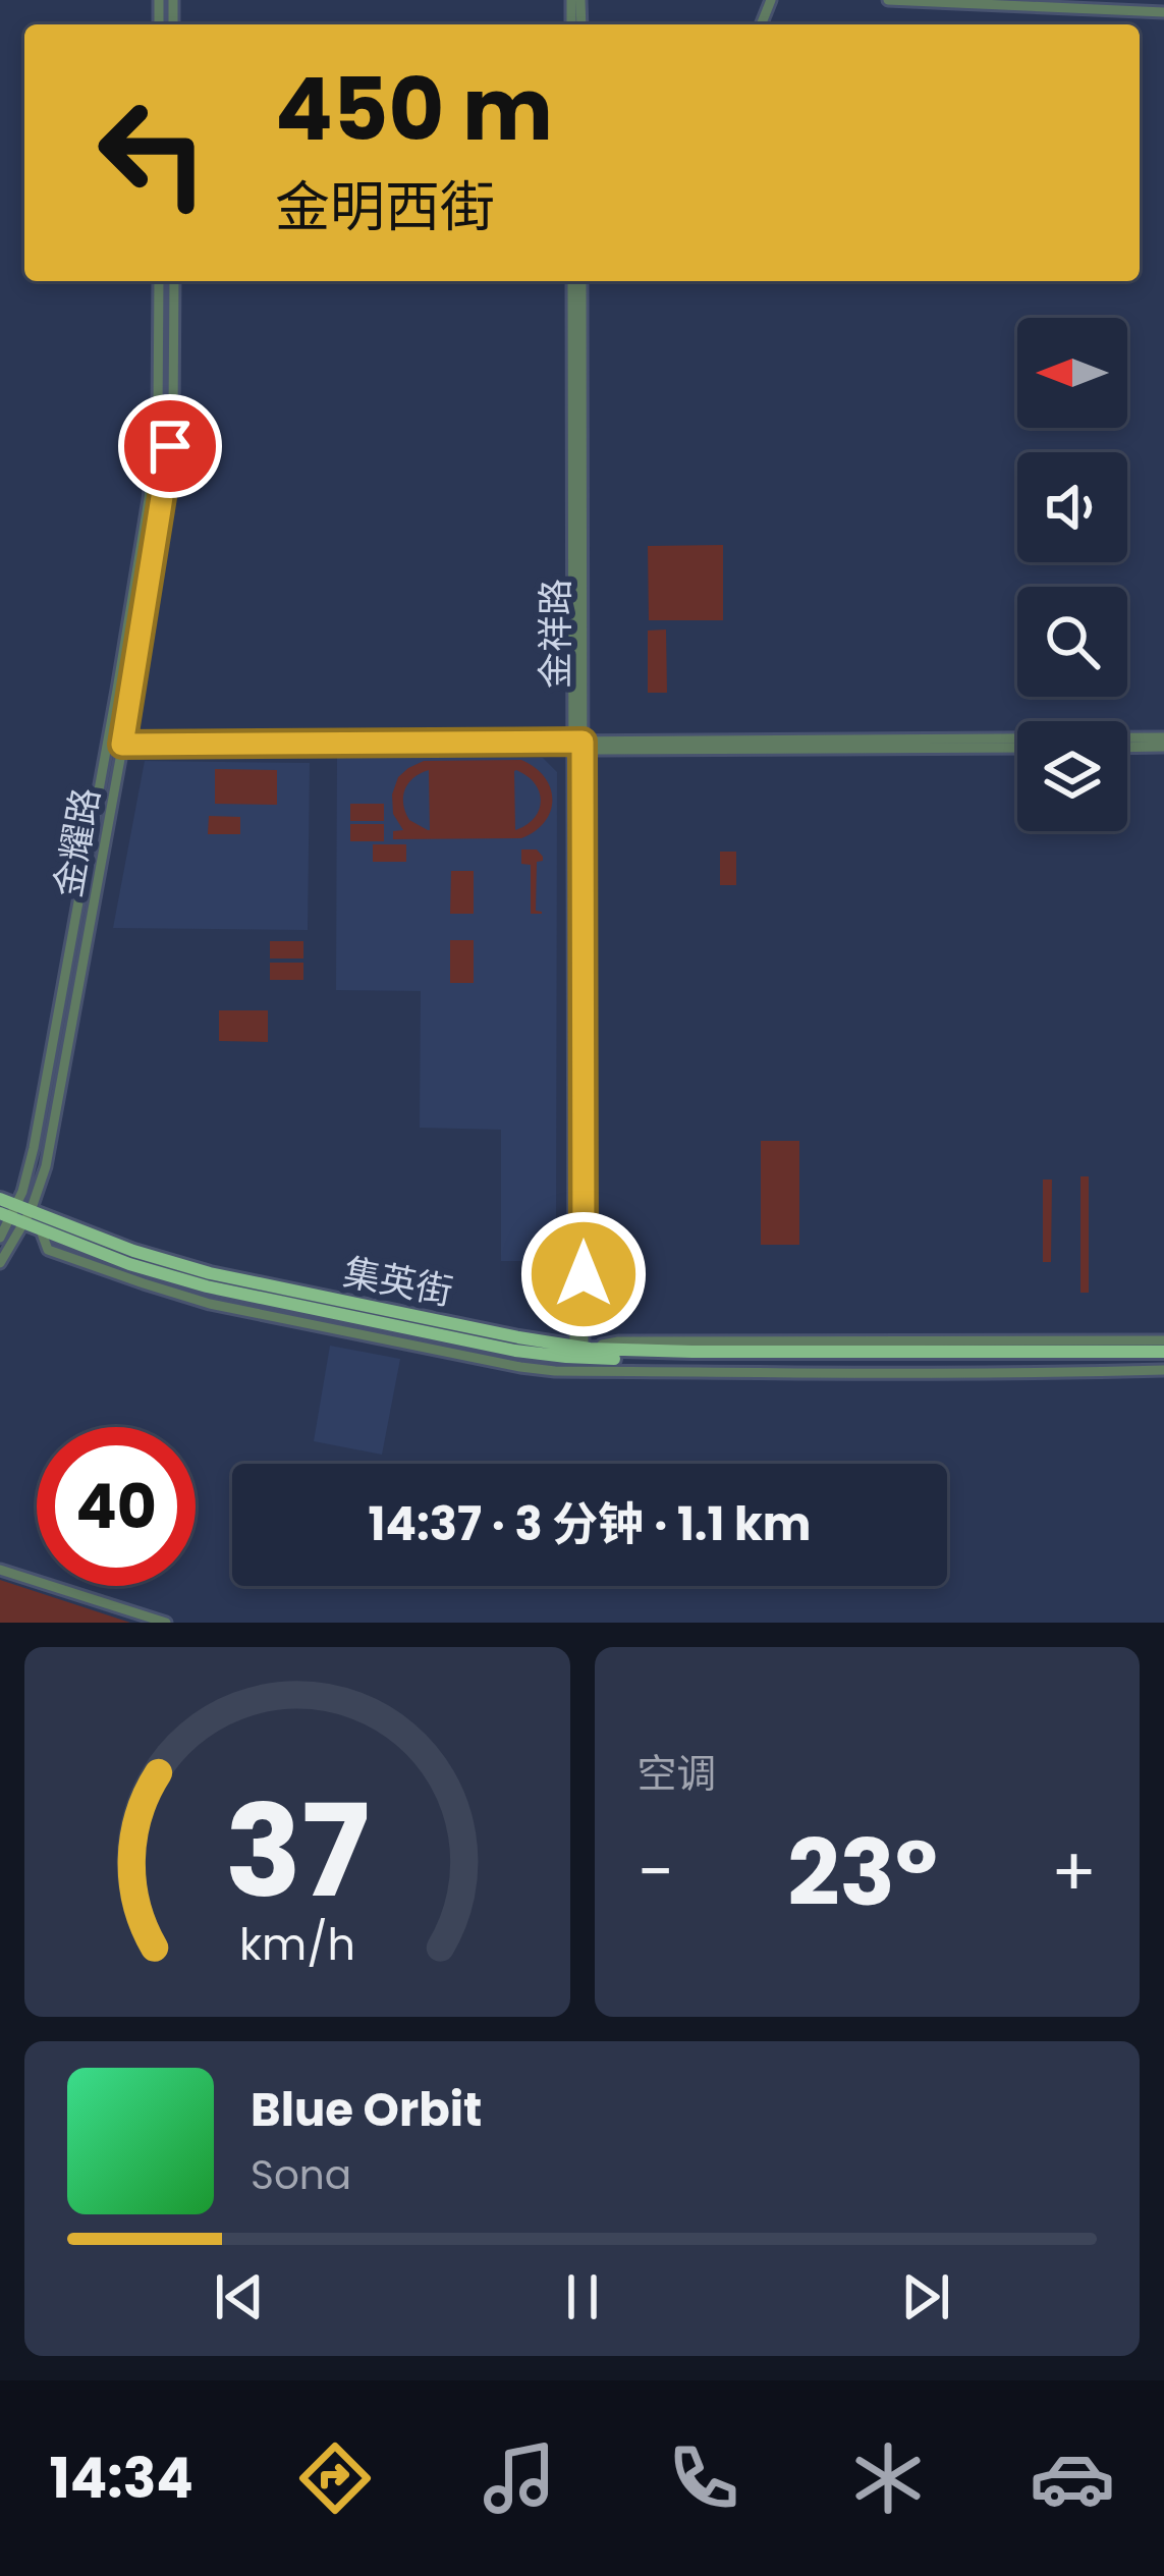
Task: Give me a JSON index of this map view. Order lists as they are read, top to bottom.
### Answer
{
  "streets": {
    "main road": ["集英街"],
    "street": ["金祥路", "金耀路"]
  },
  "crossings": [
    ["金祥路", "集英街"],
    ["金耀路", "集英街"]
  ],
  "north": "left",
  "page": {
    "turn": ["450 m", "金明西街"],
    "limit": "40",
    "trip": "14:37 · 3 分钟 · 1.1 km",
    "tile": "空调",
    "heat": ["−", "23°", "+"],
    "song": ["Blue Orbit", "Sona"],
    "tabs": "14:34",
    "gauge": ["37", "km/h"]
  }
}
